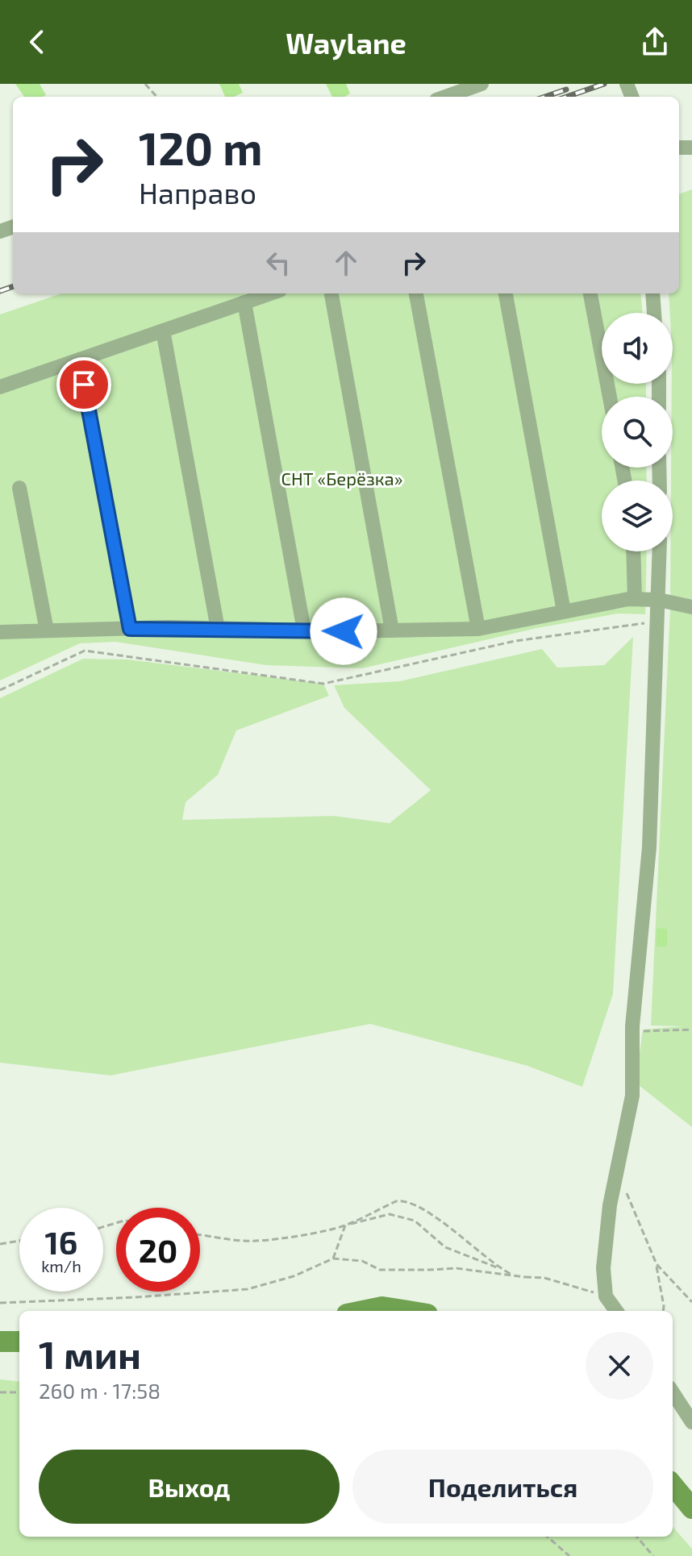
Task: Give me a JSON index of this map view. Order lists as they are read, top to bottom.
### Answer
{
  "parks": ["СНТ «Берёзка»"],
  "page": {
    "header": "Waylane",
    "turn": ["120 m", "Направо"],
    "speed": "16 km/h",
    "limit": "20",
    "heading": ["1 мин", "260 m · 17:58"],
    "buttons": ["Выход", "Поделиться"]
  }
}
